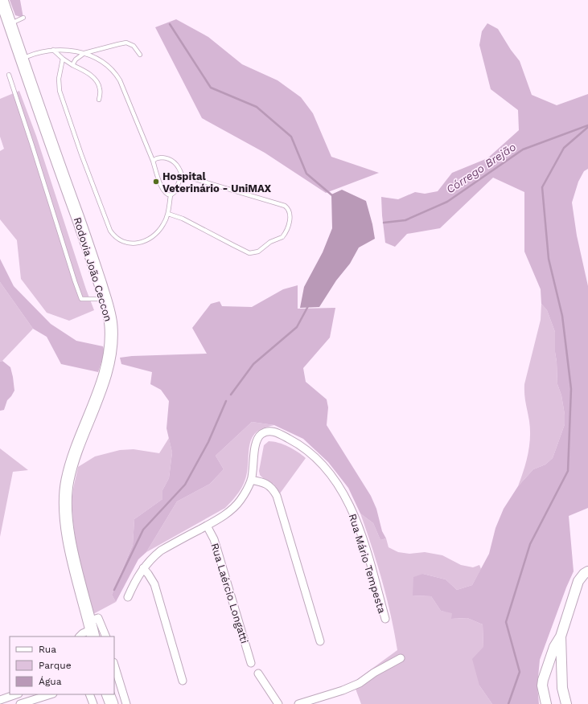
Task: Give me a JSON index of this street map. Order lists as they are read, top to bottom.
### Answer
{
  "streets": {
    "main road": ["Rodovia João Ceccon"],
    "street": ["Rua Mário Tempesta", "Rua Laércio Longatti"]
  },
  "crossings": [
    ["Rua Mário Tempesta", "Rua Laércio Longatti"]
  ],
  "water": ["Córrego Brejão"],
  "places": ["Hospital Veterinário - UniMAX"],
  "legend": ["Rua", "Parque", "Água"]
}
